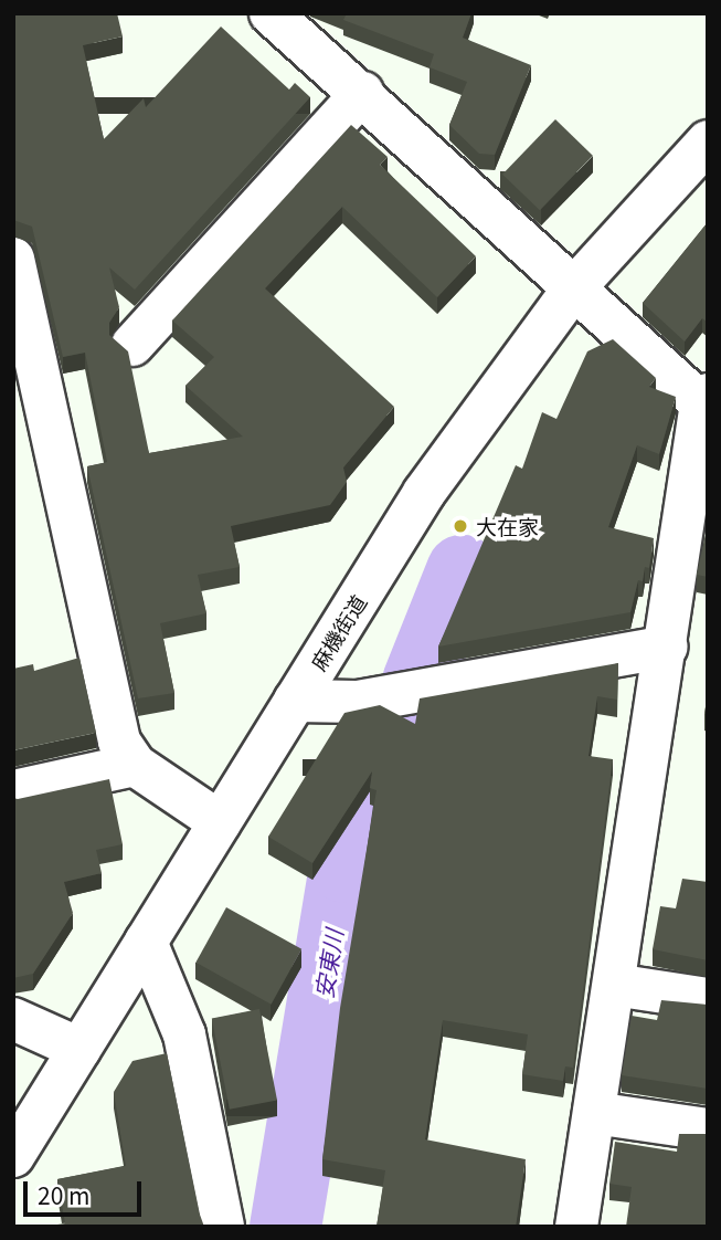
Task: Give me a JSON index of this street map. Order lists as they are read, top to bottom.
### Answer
{
  "streets": {
    "street": ["麻機街道"]
  },
  "water": ["安東川"],
  "places": ["大在家"],
  "scale_bar": "20 m"
}
